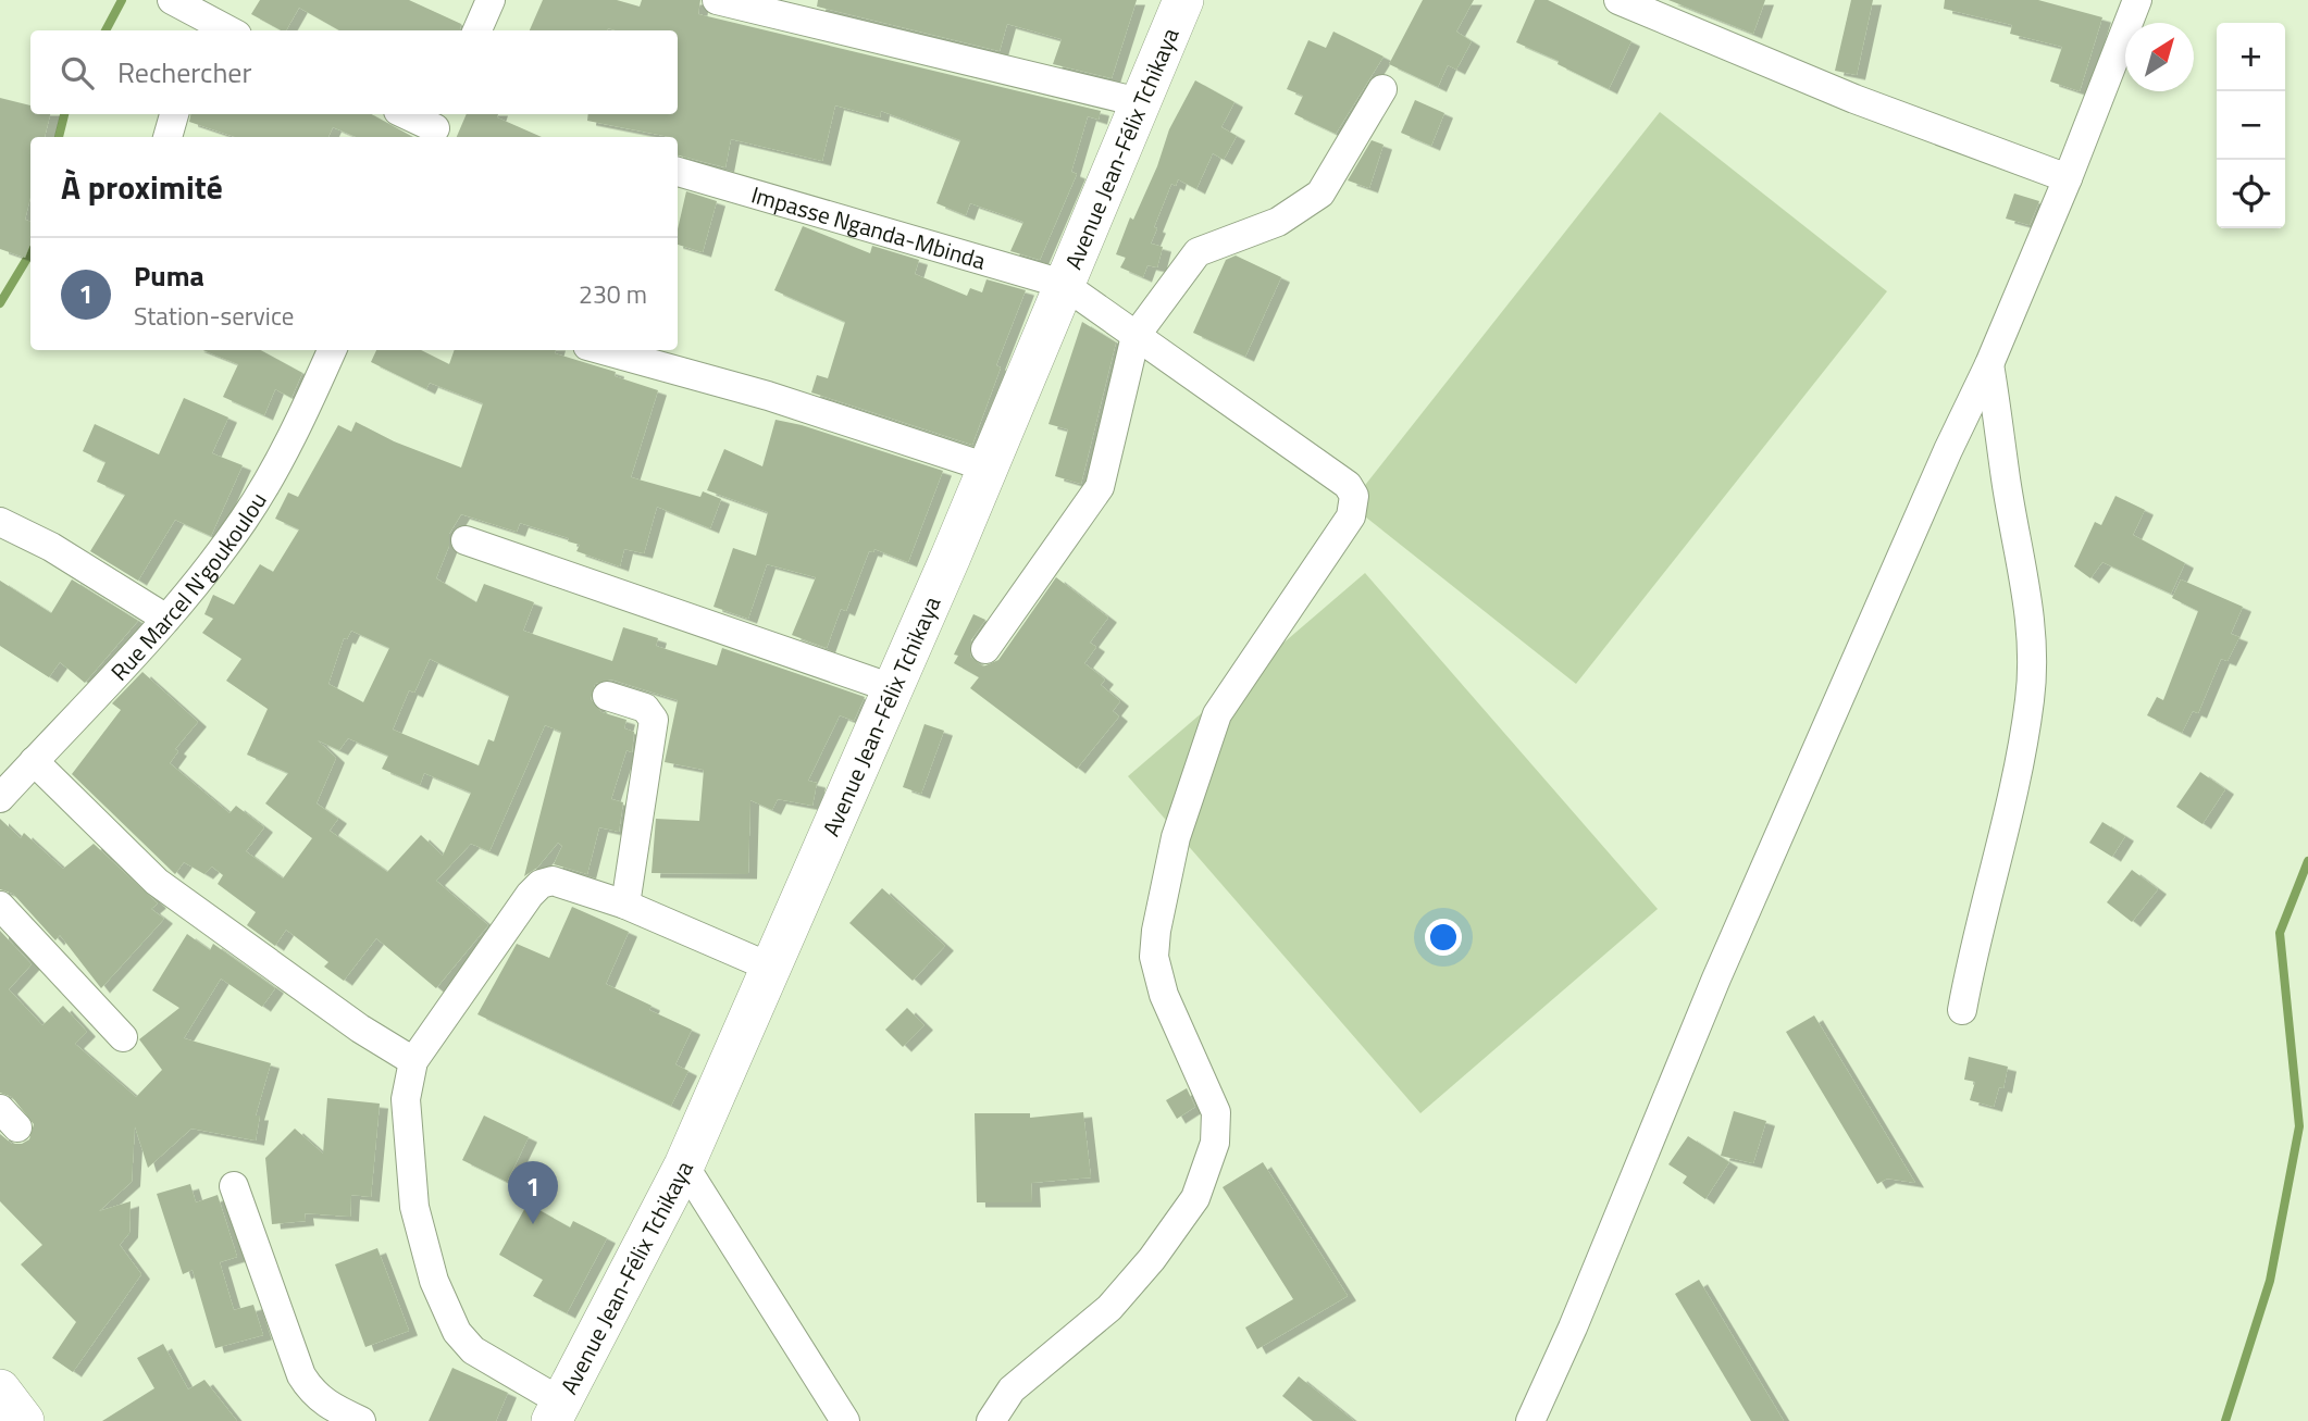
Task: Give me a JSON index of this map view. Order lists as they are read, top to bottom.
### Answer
{
  "streets": {
    "street": ["Avenue Jean-Félix Tchikaya", "Impasse Nganda-Mbinda", "Rue Marcel N'goukoulou"]
  },
  "crossings": [
    ["Avenue Jean-Félix Tchikaya", "Impasse Nganda-Mbinda"]
  ],
  "north": "top right",
  "page": {
    "map_buttons": ["+", "−"],
    "search": "Rechercher",
    "heading": "À proximité",
    "list": [
      {
        "mark": "1",
        "name": "Puma",
        "note": "Station-service",
        "value": "230 m"
      }
    ],
    "pins": "1"
  }
}
